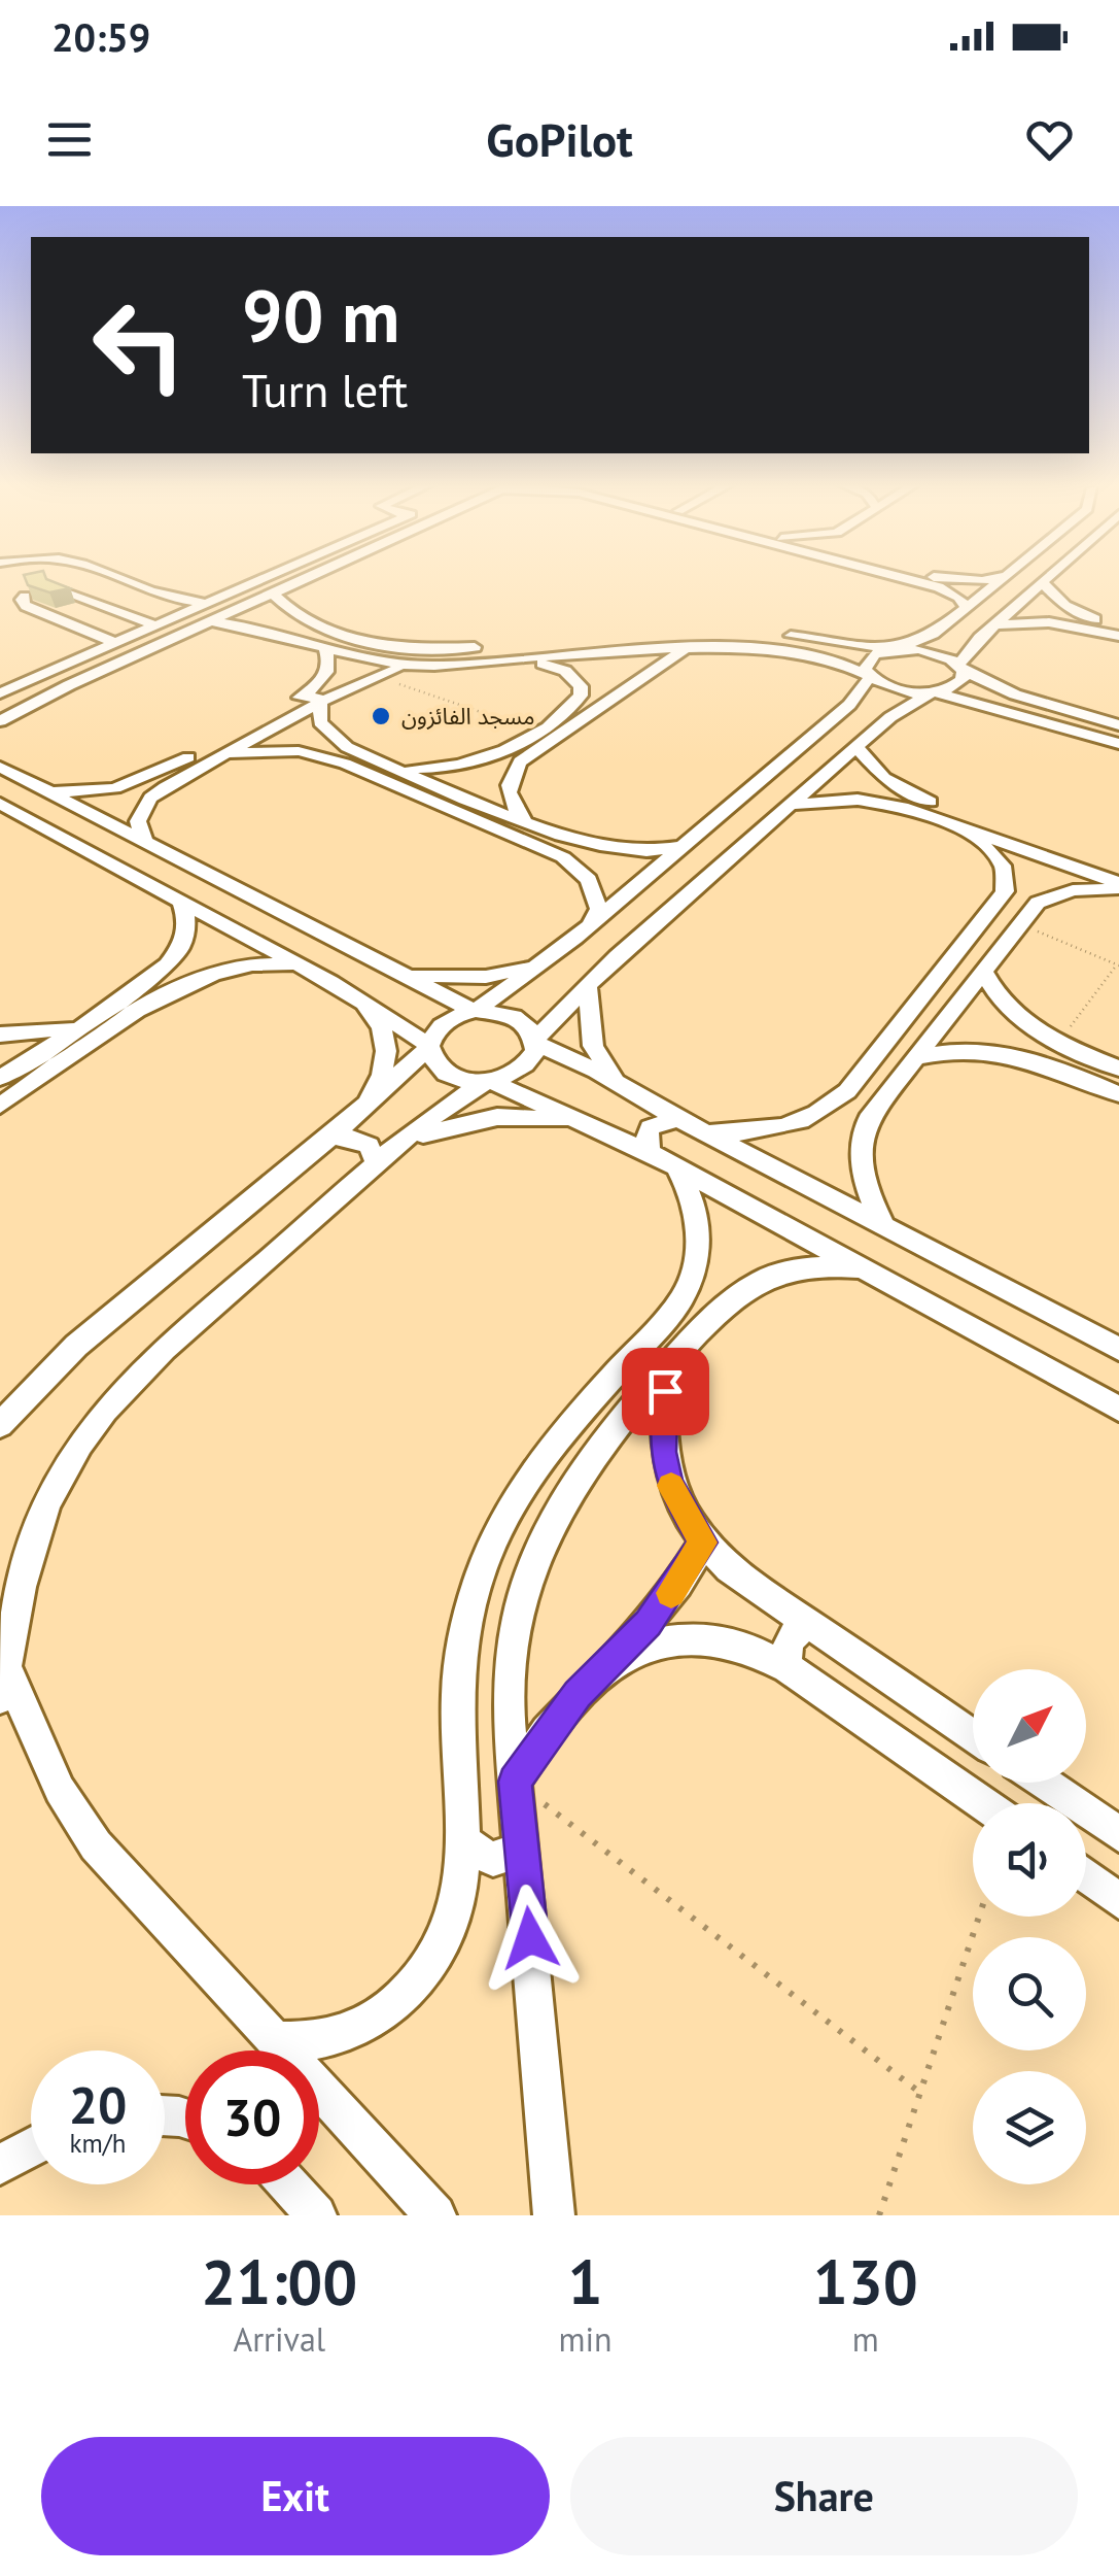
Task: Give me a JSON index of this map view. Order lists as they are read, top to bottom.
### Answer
{
  "places": ["مسجد الفائزون"],
  "north": "top right",
  "page": {
    "status": "20:59",
    "header": "GoPilot",
    "turn": ["90 m", "Turn left"],
    "speed": "20 km/h",
    "limit": "30",
    "eta": [
      "21:00",
      "Arrival",
      "1",
      "min",
      "130",
      "m"
    ],
    "buttons": ["Exit", "Share"]
  }
}
